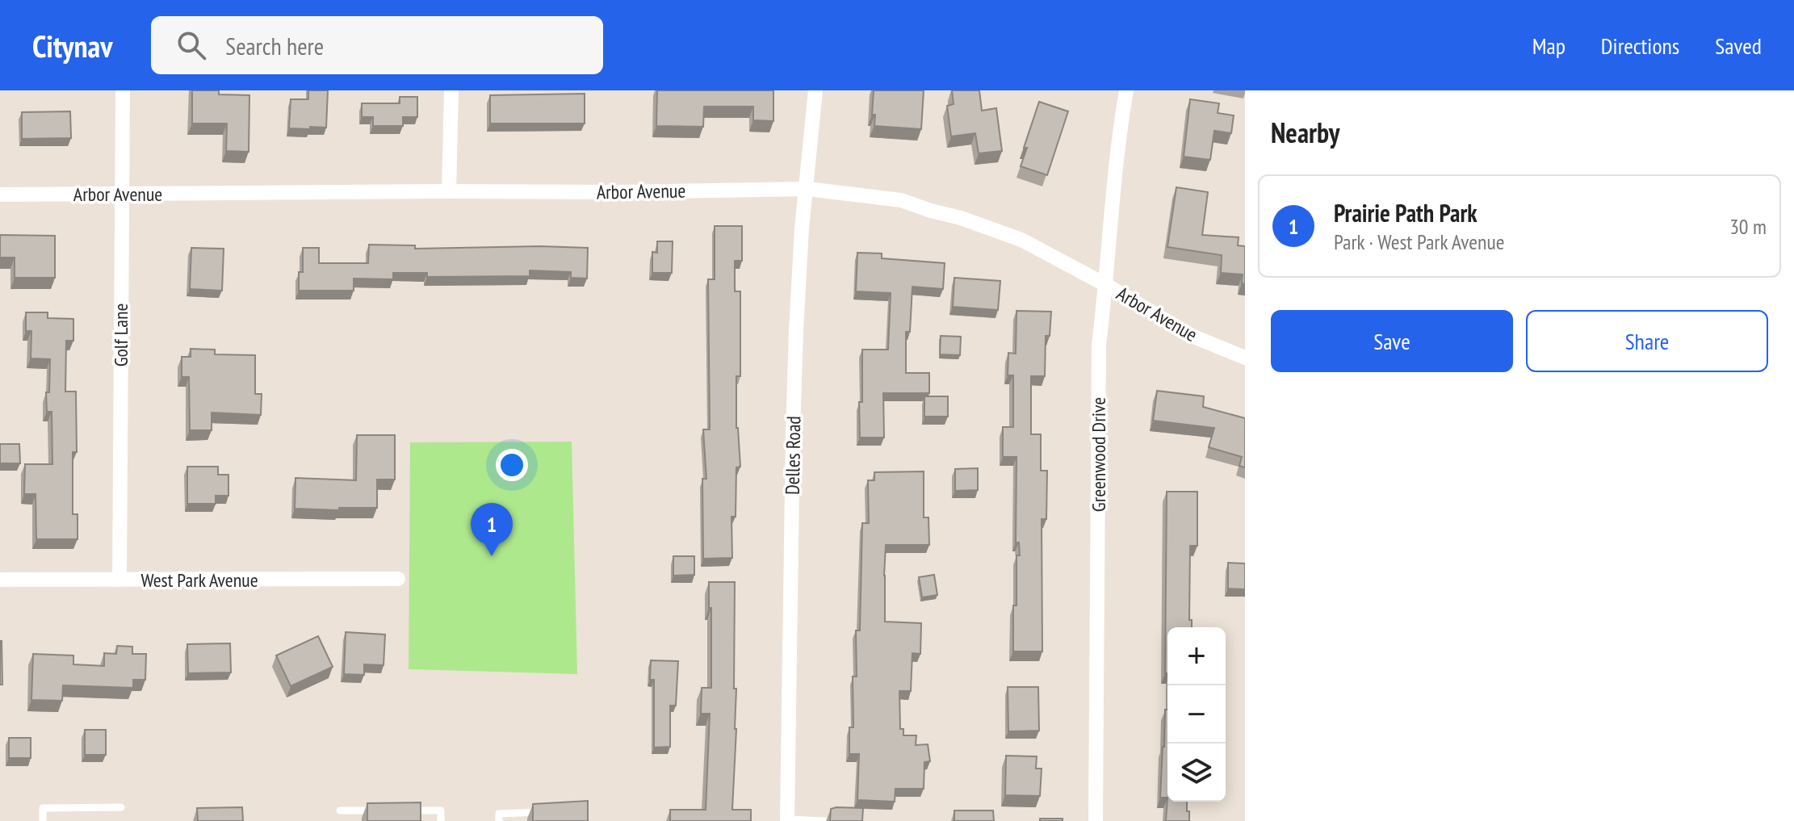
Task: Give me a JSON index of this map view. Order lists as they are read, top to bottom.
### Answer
{
  "streets": {
    "street": [
      "Arbor Avenue",
      "Golf Lane",
      "Greenwood Drive",
      "Delles Road",
      "West Park Avenue"
    ]
  },
  "crossings": [
    ["Arbor Avenue", "Golf Lane"],
    ["Arbor Avenue", "Greenwood Drive"],
    ["Arbor Avenue", "Delles Road"],
    ["Golf Lane", "West Park Avenue"]
  ],
  "page": {
    "header": "Citynav",
    "search": "Search here",
    "nav": ["Map", "Directions", "Saved"],
    "heading": "Nearby",
    "list": [
      {
        "mark": "1",
        "name": "Prairie Path Park",
        "note": "Park · West Park Avenue",
        "value": "30 m"
      }
    ],
    "buttons": ["Save", "Share"],
    "pins": "1",
    "map_buttons": ["+", "−"]
  }
}
